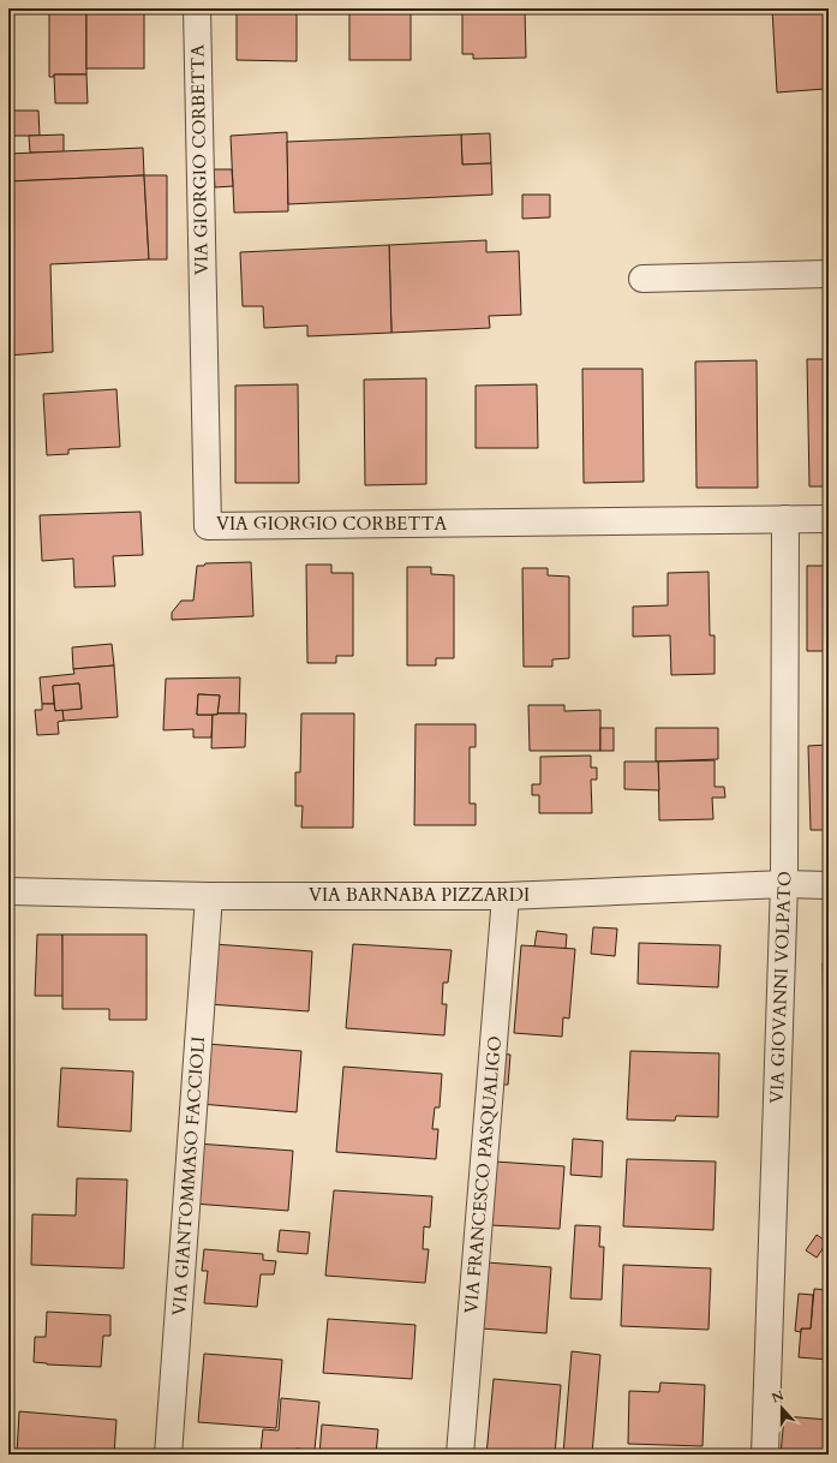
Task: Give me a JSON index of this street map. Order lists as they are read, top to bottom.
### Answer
{
  "streets": {
    "street": [
      "VIA GIORGIO CORBETTA",
      "VIA BARNABA PIZZARDI",
      "VIA GIOVANNI VOLPATO",
      "VIA FRANCESCO PASQUALIGO",
      "VIA GIANTOMMASO FACCIOLI"
    ]
  },
  "crossings": [
    ["VIA GIORGIO CORBETTA", "VIA GIOVANNI VOLPATO"],
    ["VIA BARNABA PIZZARDI", "VIA GIOVANNI VOLPATO"],
    ["VIA BARNABA PIZZARDI", "VIA FRANCESCO PASQUALIGO"],
    ["VIA BARNABA PIZZARDI", "VIA GIANTOMMASO FACCIOLI"]
  ],
  "north": "top"
}
